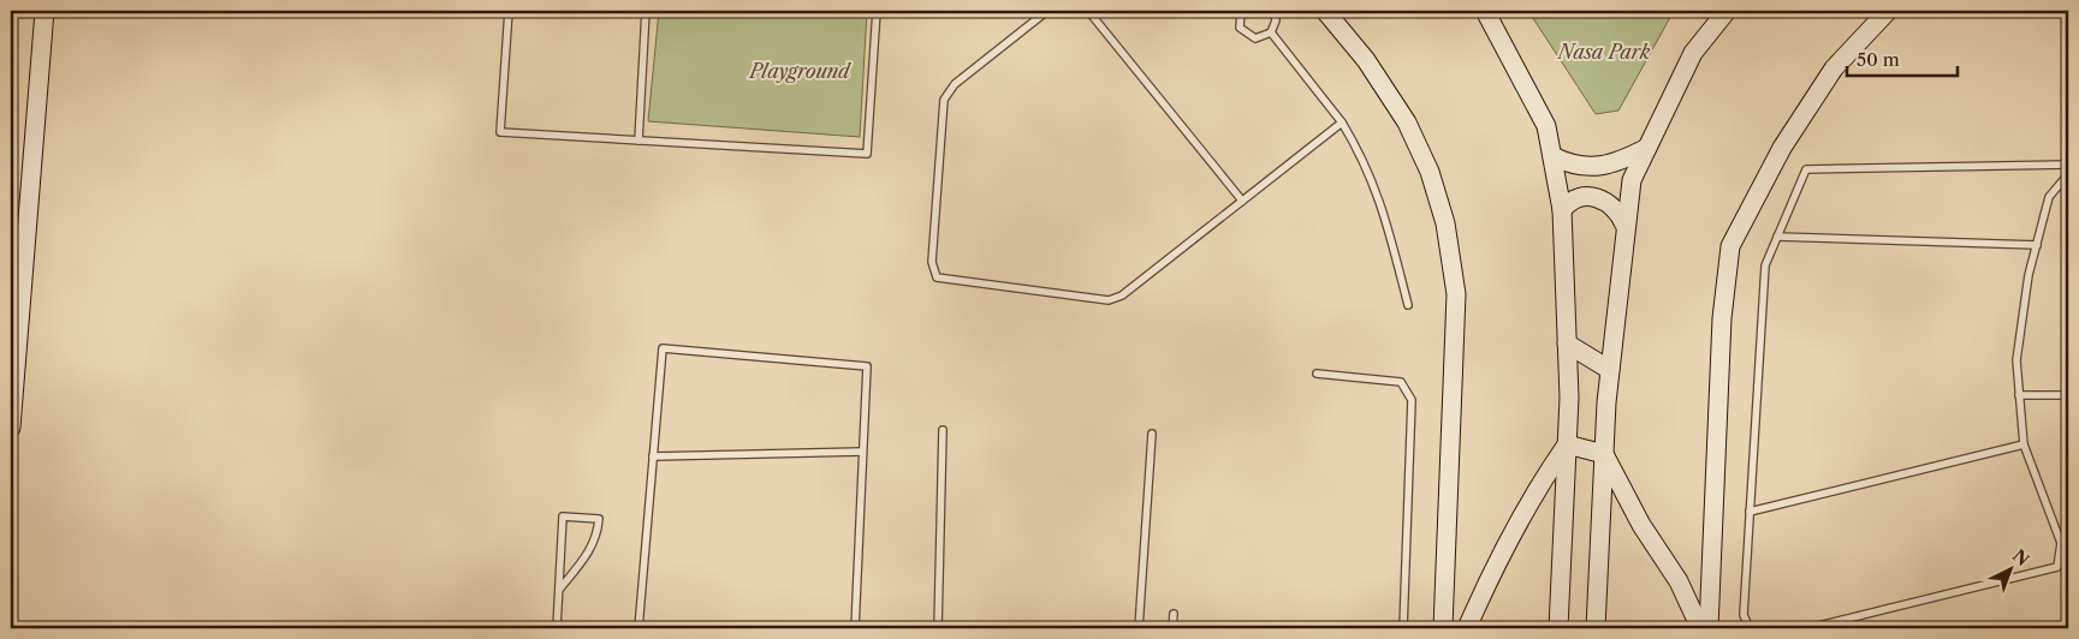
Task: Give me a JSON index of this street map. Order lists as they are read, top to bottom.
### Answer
{
  "parks": ["Nasa Park", "Playground"],
  "scale_bar": "50 m",
  "north": "top right"
}
